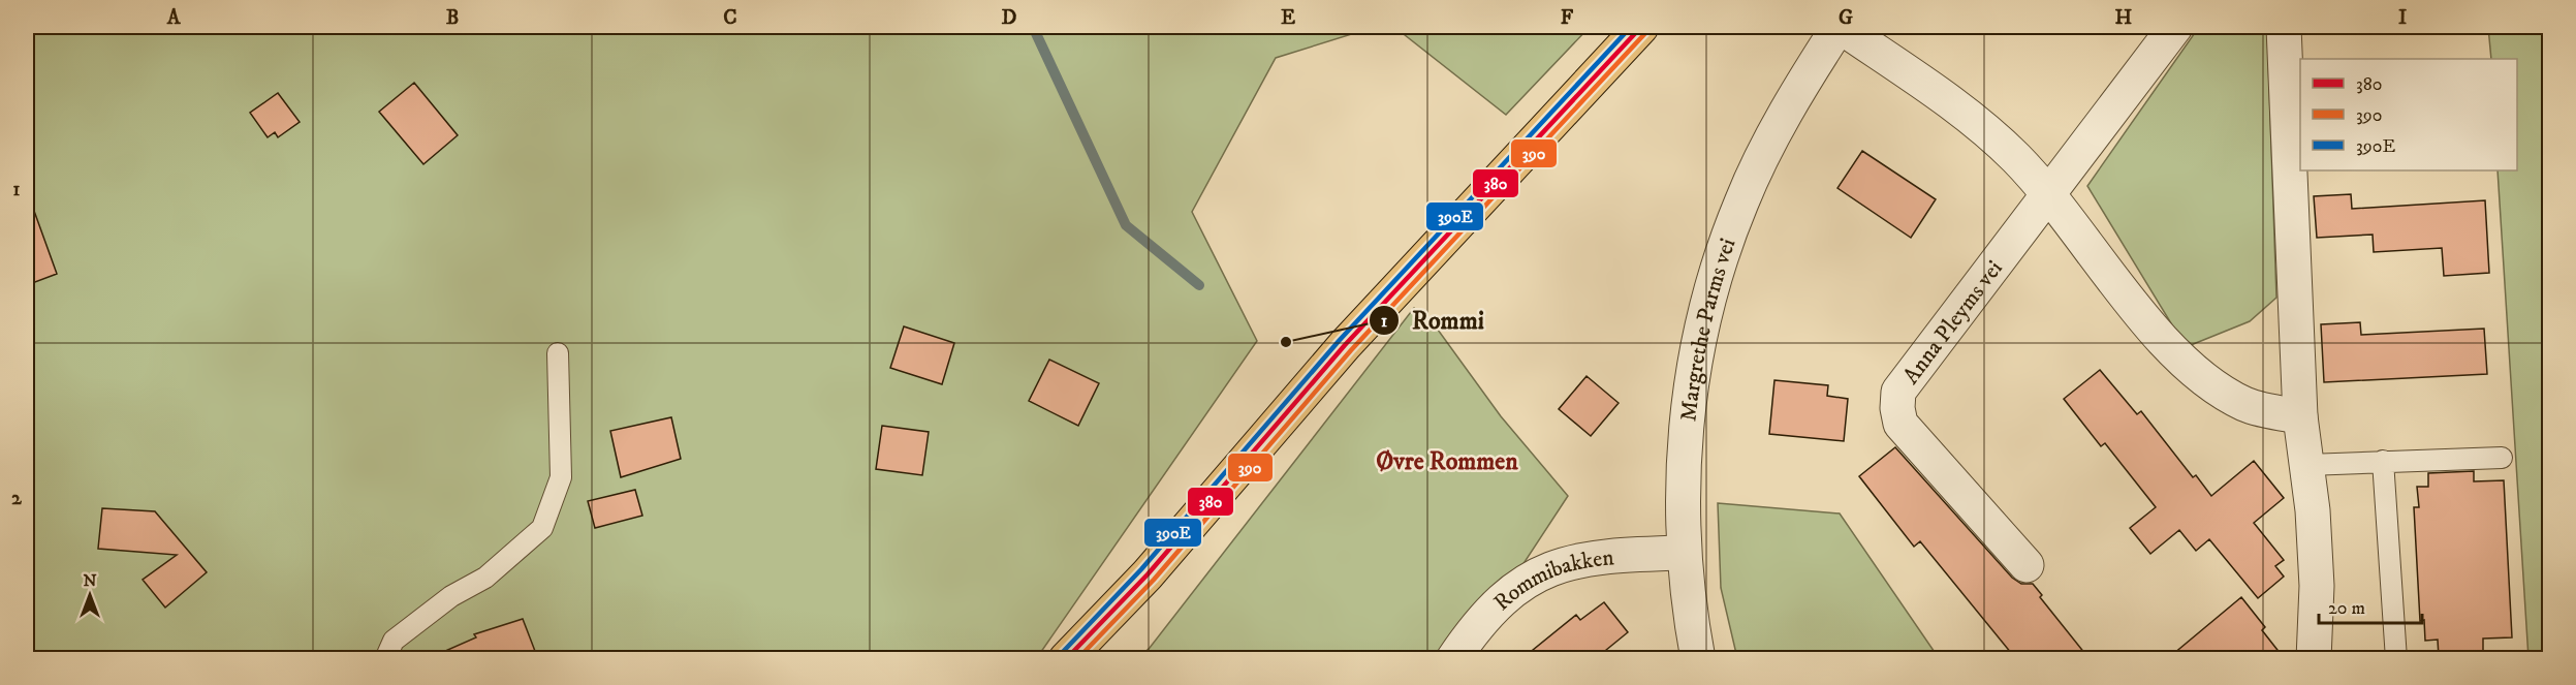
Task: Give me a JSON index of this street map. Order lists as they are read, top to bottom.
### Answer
{
  "streets": {
    "street": ["Anna Pleyms vei", "Margrethe Parms vei", "Rommibakken"]
  },
  "crossings": [
    ["Margrethe Parms vei", "Rommibakken"]
  ],
  "districts": ["Øvre Rommen"],
  "places": ["Rommi"],
  "lines": ["transit line 380", "transit line 390E", "transit line 390"],
  "legend": ["380", "390", "390E"],
  "scale_bar": "20 m",
  "north": "top",
  "grid": {
    "columns": [
      "A",
      "B",
      "C",
      "D",
      "E",
      "F",
      "G",
      "H",
      "I"
    ],
    "rows": ["1", "2"]
  }
}
